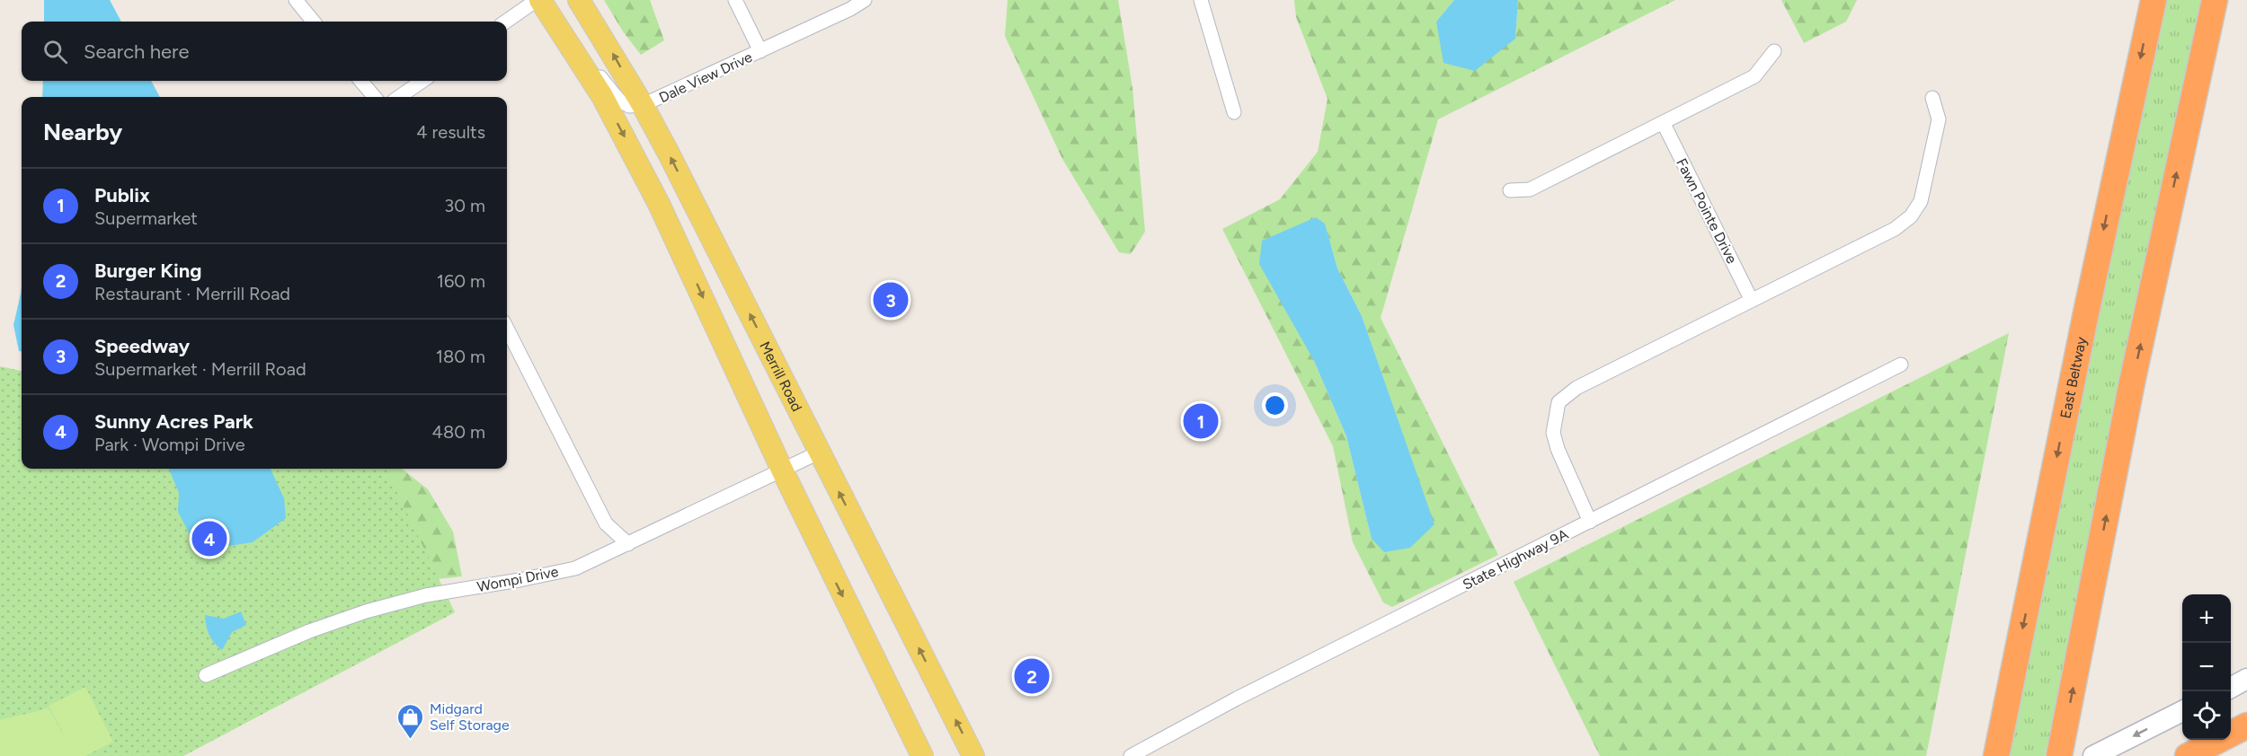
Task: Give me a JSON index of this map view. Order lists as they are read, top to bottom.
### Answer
{
  "streets": {
    "highway": ["East Beltway"],
    "main road": ["Merrill Road"],
    "street": [
      "Dale View Drive",
      "Fawn Pointe Drive",
      "State Highway 9A",
      "Wompi Drive"
    ]
  },
  "crossings": [
    ["Dale View Drive", "Merrill Road"],
    ["Merrill Road", "Wompi Drive"]
  ],
  "places": {
    "shop": ["Midgard Self Storage"]
  },
  "page": {
    "search": "Search here",
    "heading": ["Nearby", "4 results"],
    "list": [
      {
        "mark": "1",
        "name": "Publix",
        "note": "Supermarket",
        "value": "30 m"
      },
      {
        "mark": "2",
        "name": "Burger King",
        "note": "Restaurant · Merrill Road",
        "value": "160 m"
      },
      {
        "mark": "3",
        "name": "Speedway",
        "note": "Supermarket · Merrill Road",
        "value": "180 m"
      },
      {
        "mark": "4",
        "name": "Sunny Acres Park",
        "note": "Park · Wompi Drive",
        "value": "480 m"
      }
    ],
    "pins": [
      "3",
      "1",
      "4",
      "2"
    ],
    "map_buttons": ["+", "−"]
  }
}
